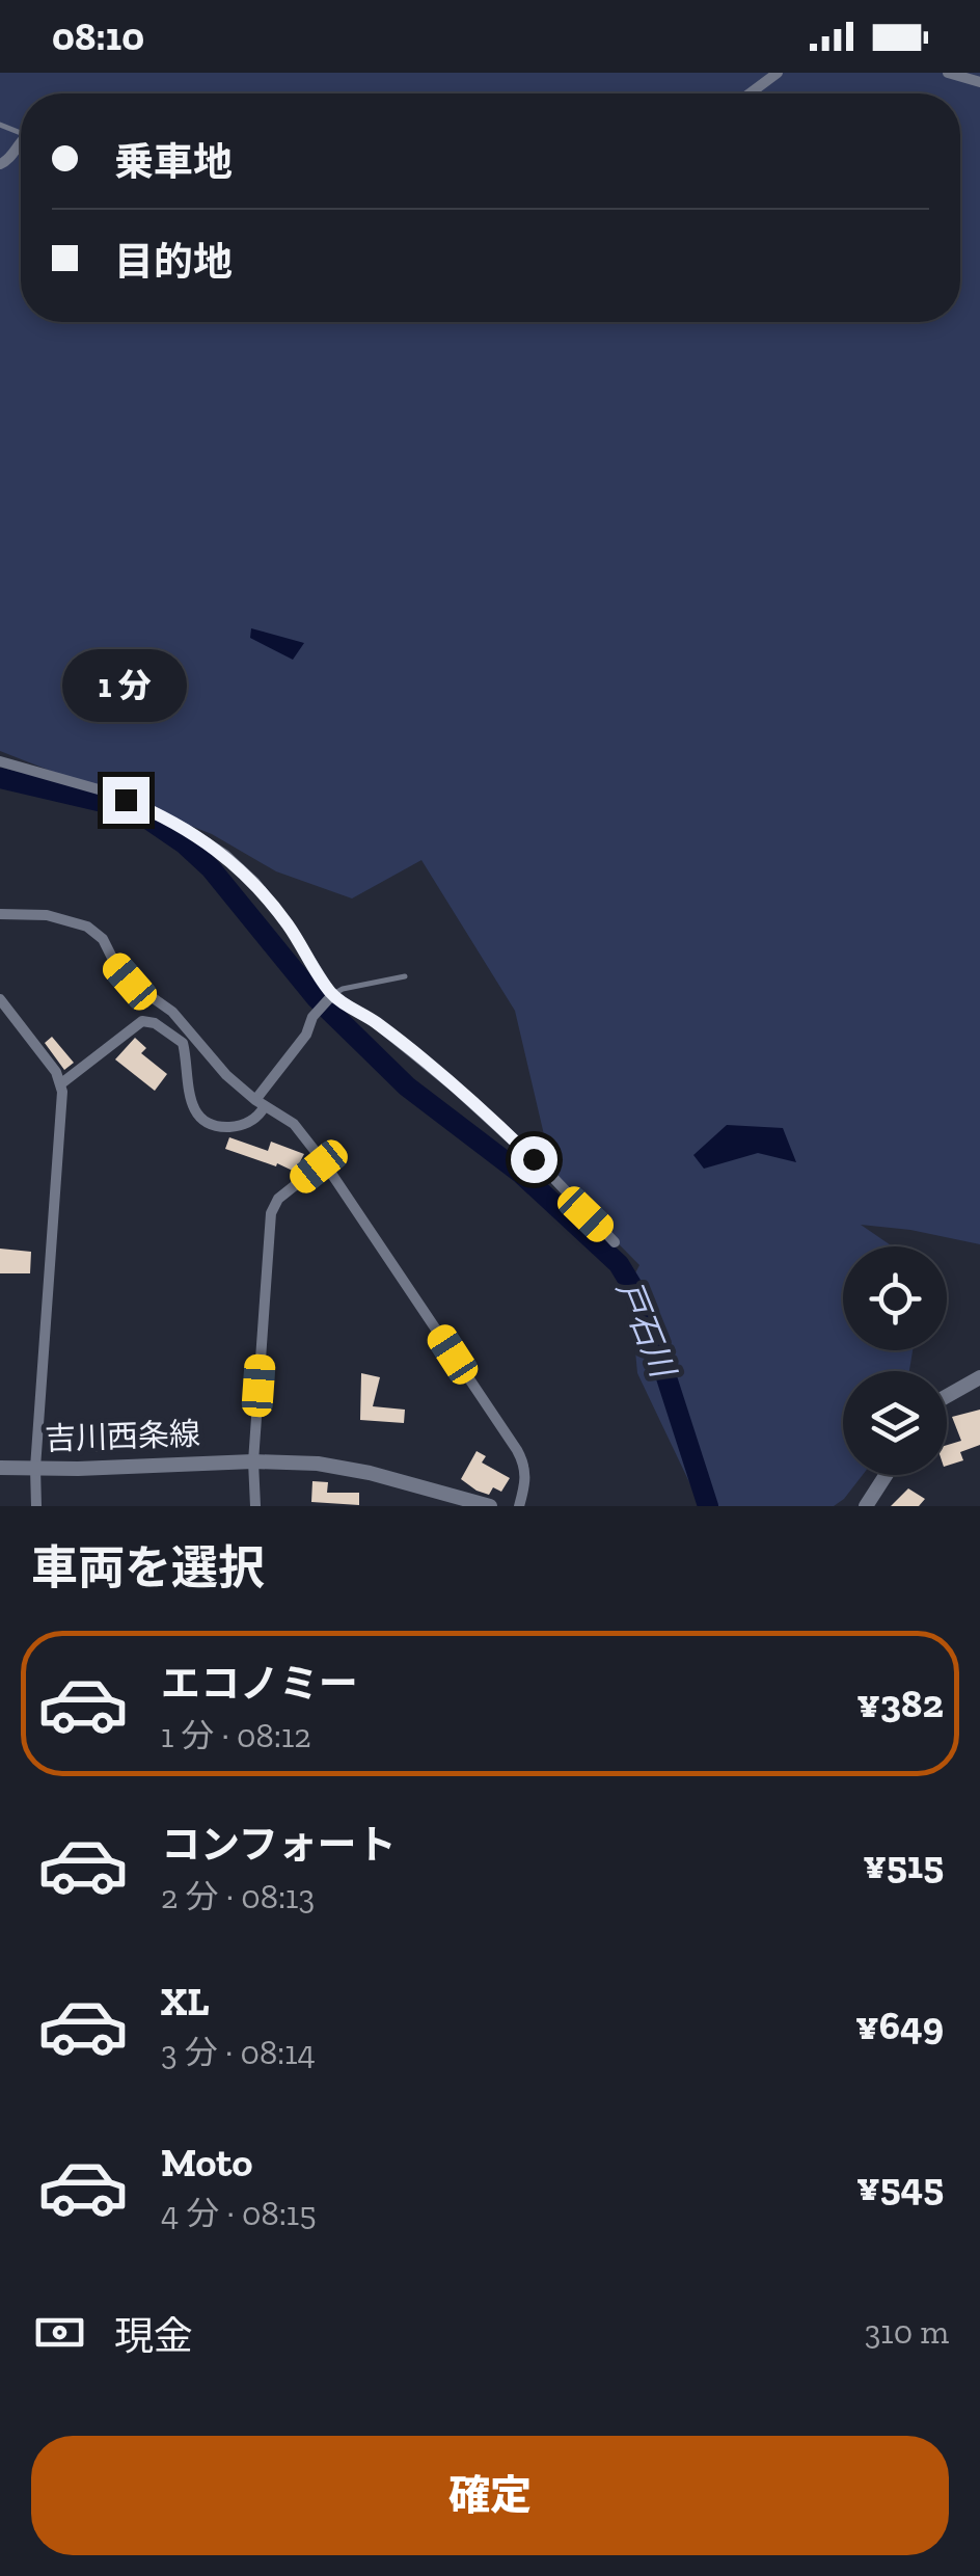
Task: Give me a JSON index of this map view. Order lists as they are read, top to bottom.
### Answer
{
  "streets": {
    "main road": ["吉川西条線"]
  },
  "water": ["戸石川"],
  "page": {
    "status": "08:10",
    "banner": ["乗車地", "目的地"],
    "bubble": "1 分",
    "heading": "車両を選択",
    "list": [
      {
        "name": "エコノミー",
        "note": "1 分 · 08:12",
        "value": "¥382"
      },
      {
        "name": "コンフォート",
        "note": "2 分 · 08:13",
        "value": "¥515"
      },
      {
        "name": "XL",
        "note": "3 分 · 08:14",
        "value": "¥649"
      },
      {
        "name": "Moto",
        "note": "4 分 · 08:15",
        "value": "¥545"
      }
    ],
    "pay": ["現金", "310 m"],
    "buttons": "確定"
  }
}
